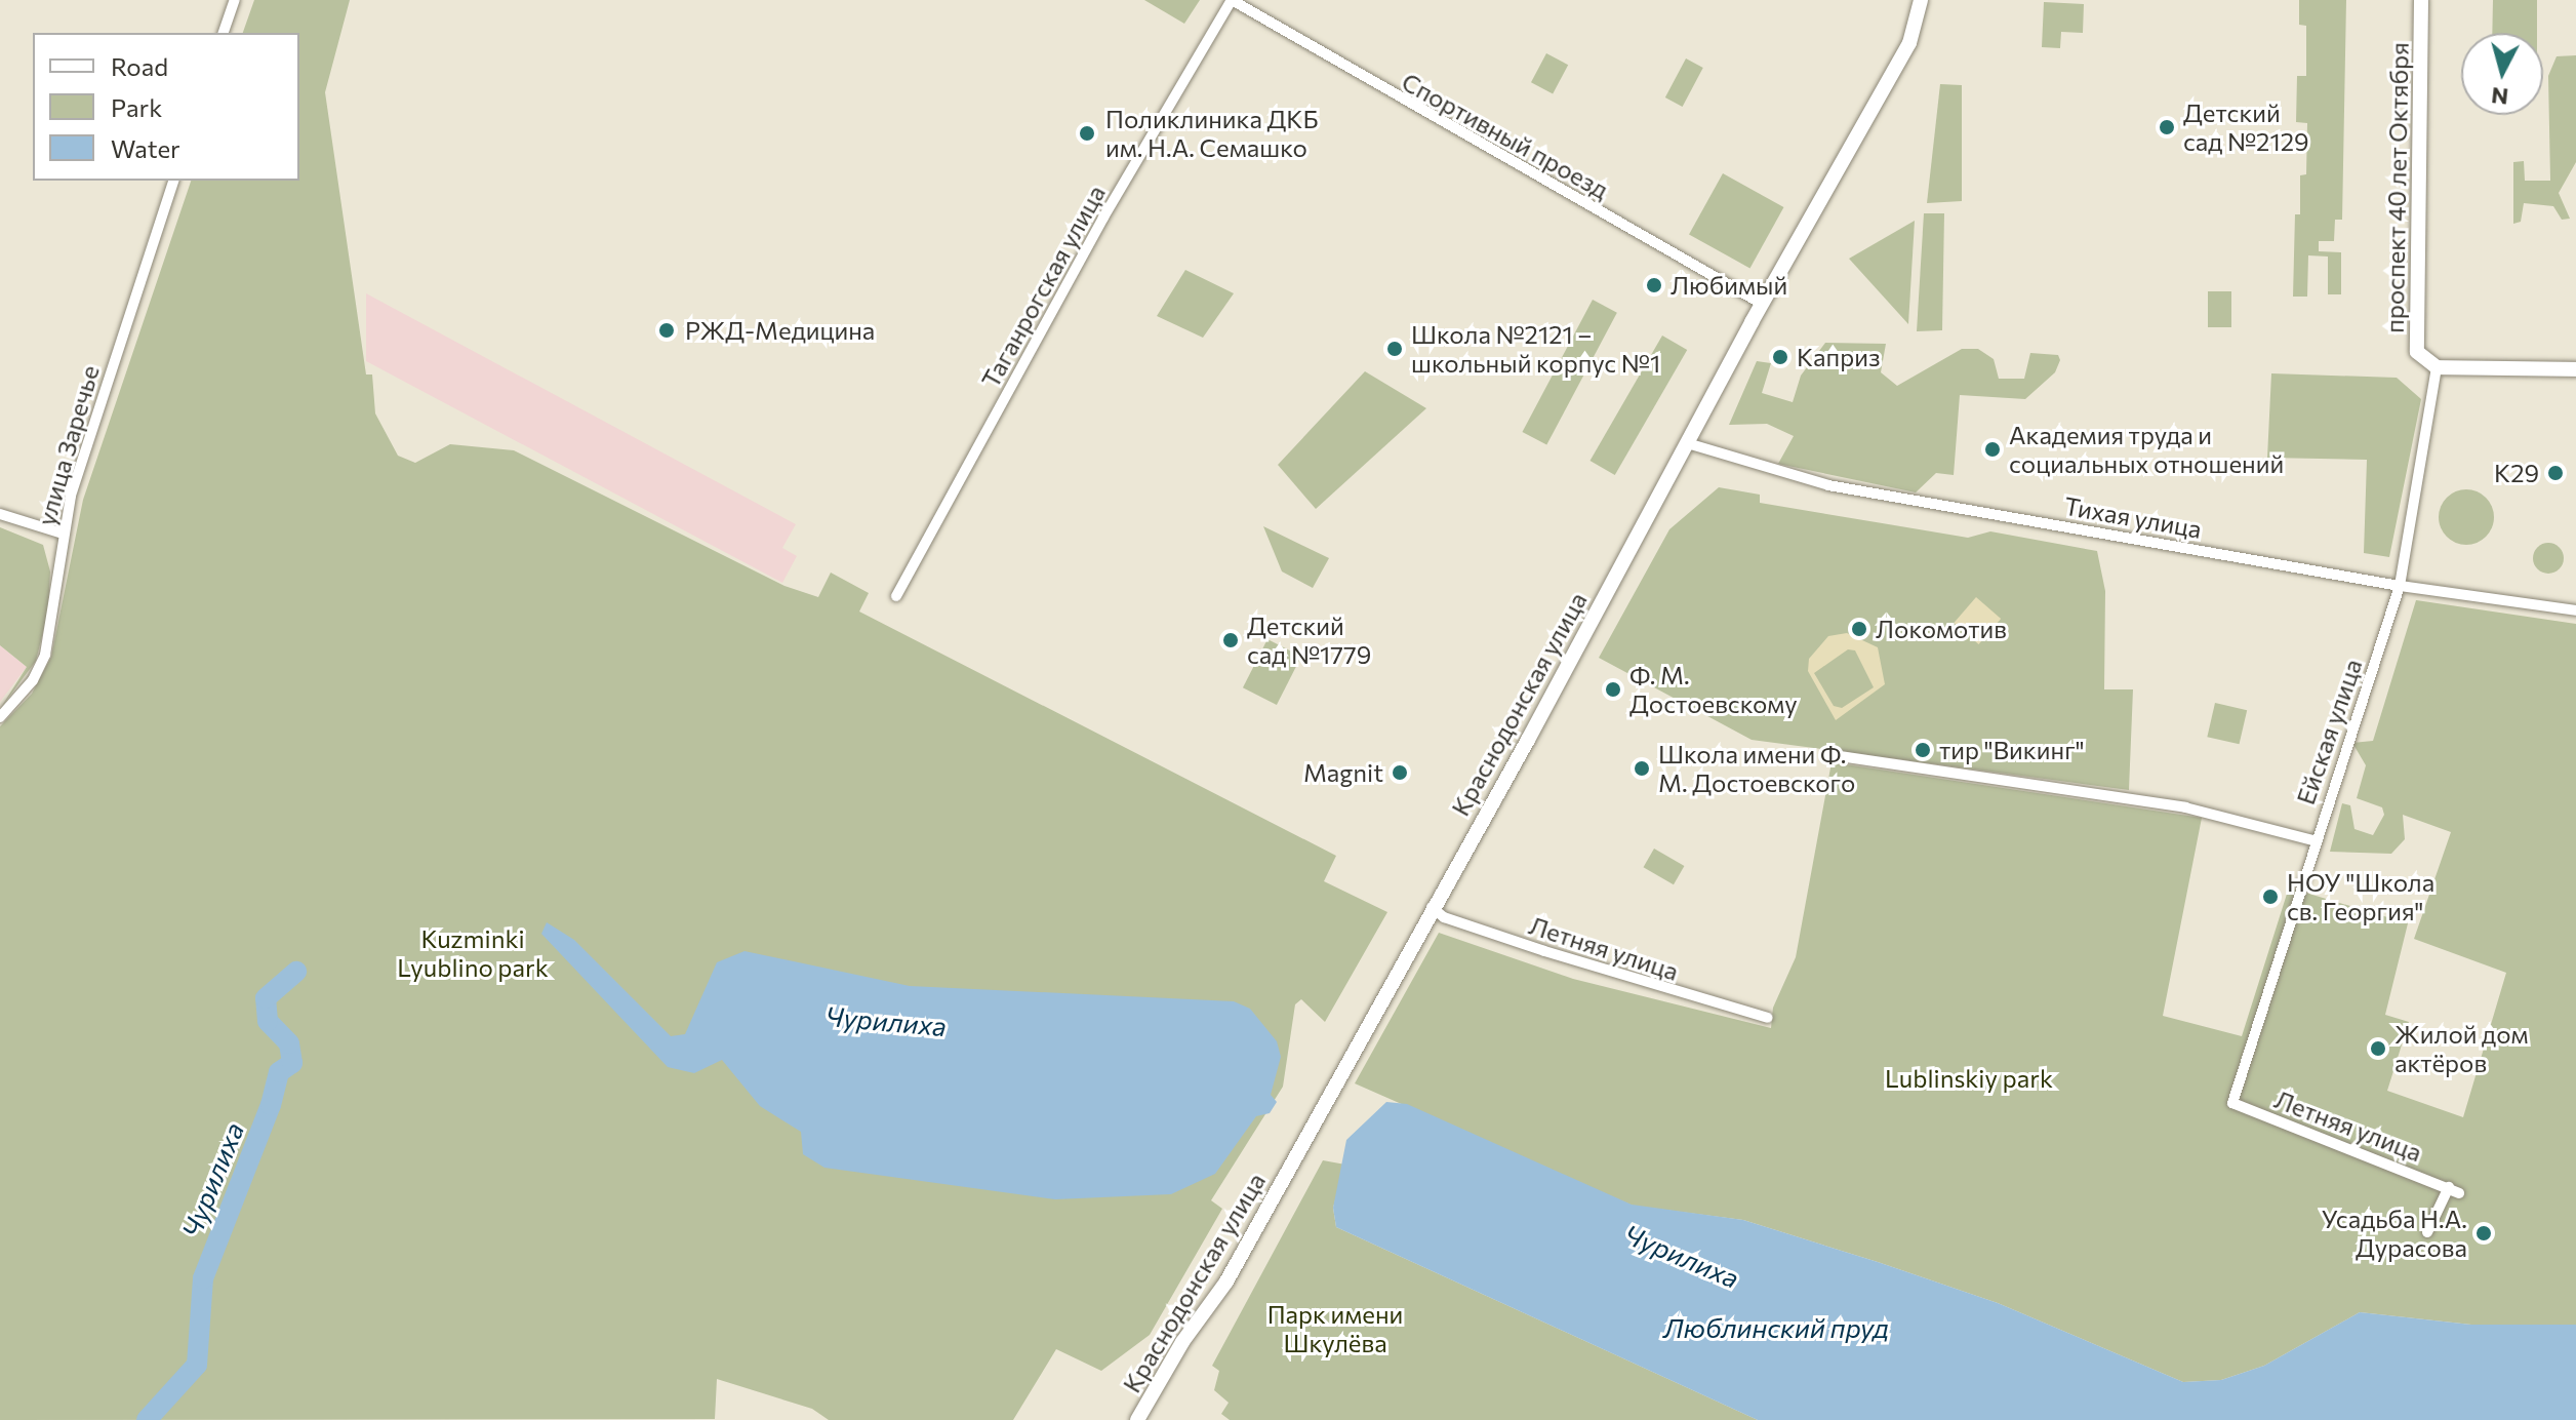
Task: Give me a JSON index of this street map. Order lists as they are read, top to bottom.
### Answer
{
  "streets": {
    "main road": ["проспект 40 лет Октября", "Краснодонская улица"],
    "street": [
      "Спортивный проезд",
      "Таганрогская улица",
      "улица Заречье",
      "Тихая улица",
      "Ейская улица",
      "Летняя улица"
    ]
  },
  "crossings": [
    ["Спортивный проезд", "Таганрогская улица"],
    ["Спортивный проезд", "Краснодонская улица"],
    ["проспект 40 лет Октября", "Ейская улица"],
    ["Тихая улица", "Краснодонская улица"],
    ["Тихая улица", "Ейская улица"],
    ["Краснодонская улица", "Летняя улица"],
    ["Ейская улица", "Летняя улица"]
  ],
  "water": ["Чурилиха", "Люблинский пруд"],
  "parks": ["Kuzminki Lyublino park", "Lublinskiy park", "Парк имени Шкулёва"],
  "places": [
    "Детский сад №2129",
    "Поликлиника ДКБ им. Н.А. Семашко",
    "Любимый",
    "РЖД-Медицина",
    "Школа №2121 – школьный корпус №1",
    "Каприз",
    "Академия труда и социальных отношений",
    "К29",
    "Локомотив",
    "Детский сад №1779",
    "Ф. М. Достоевскому",
    "тир \"Викинг\"",
    "Школа имени Ф. М. Достоевского",
    "Magnit",
    "НОУ \"Школа св. Георгия\"",
    "Жилой дом актёров",
    "Усадьба Н.А. Дурасова"
  ],
  "legend": ["Road", "Park", "Water"],
  "north": "bottom"
}
